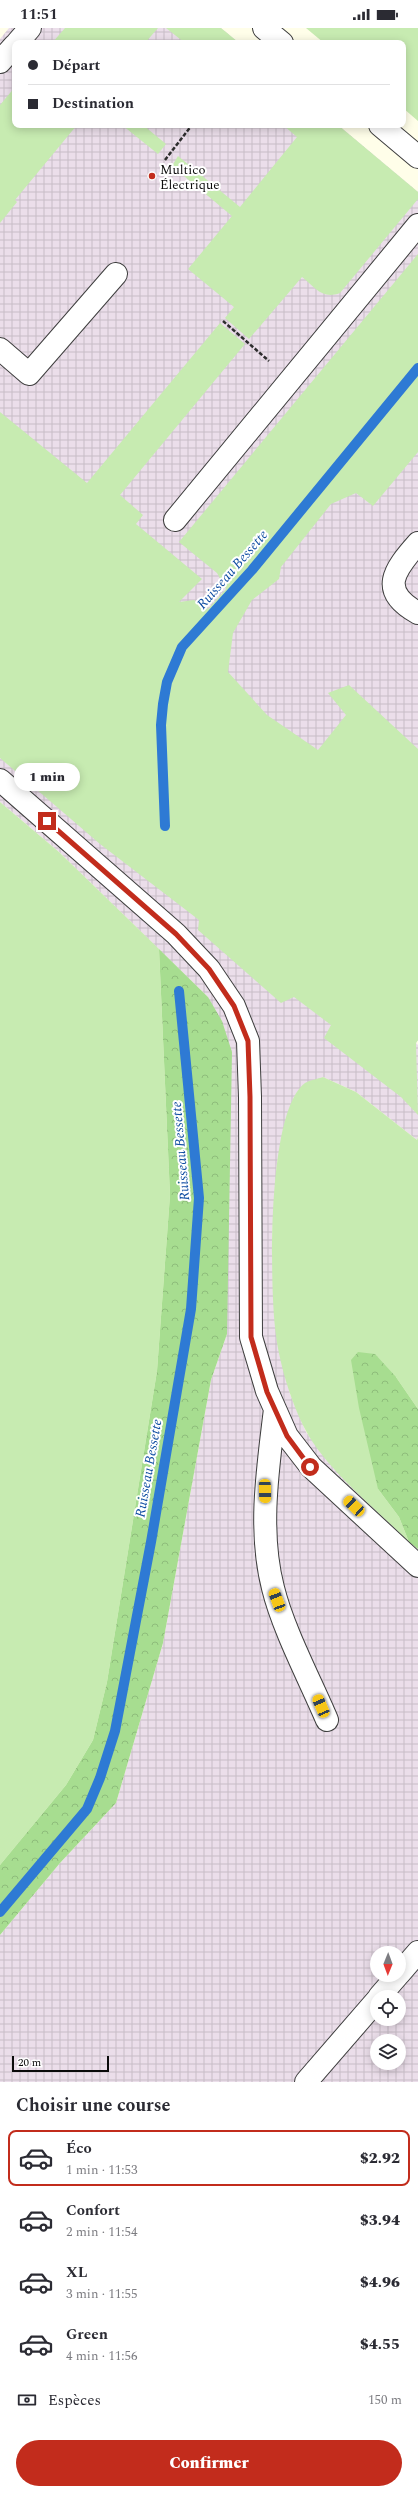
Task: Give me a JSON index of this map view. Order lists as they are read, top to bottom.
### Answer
{
  "water": ["Ruisseau Bessette"],
  "places": ["Multico Électrique"],
  "scale_bar": "20 m",
  "north": "bottom",
  "page": {
    "status": "11:51",
    "banner": ["Départ", "Destination"],
    "bubble": "1 min",
    "scale": "20 m",
    "heading": "Choisir une course",
    "list": [
      {
        "name": "Éco",
        "note": "1 min · 11:53",
        "value": "$2.92"
      },
      {
        "name": "Confort",
        "note": "2 min · 11:54",
        "value": "$3.94"
      },
      {
        "name": "XL",
        "note": "3 min · 11:55",
        "value": "$4.96"
      },
      {
        "name": "Green",
        "note": "4 min · 11:56",
        "value": "$4.55"
      }
    ],
    "pay": ["Espèces", "150 m"],
    "buttons": "Confirmer"
  }
}
